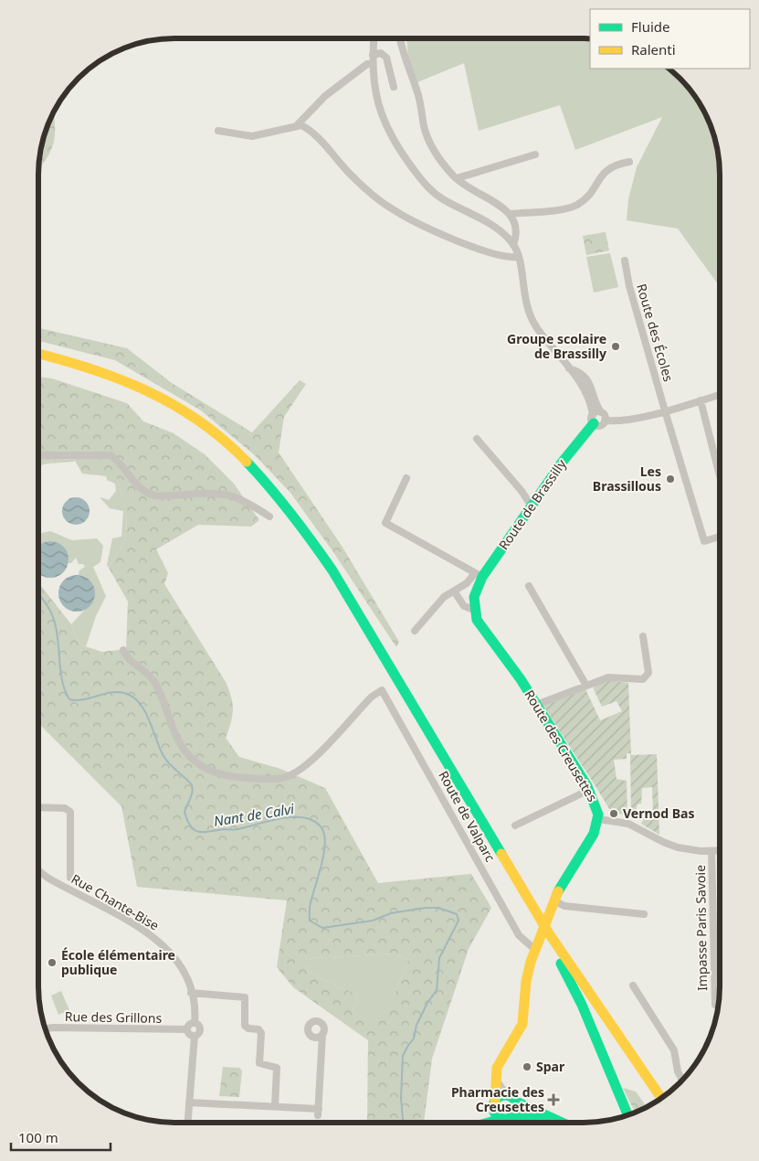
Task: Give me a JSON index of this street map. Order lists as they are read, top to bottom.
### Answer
{
  "streets": {
    "main road": ["Route de Brassilly", "Route des Creusettes"],
    "street": [
      "Route des Écoles",
      "Route de Valparc",
      "Rue Chante-Bise",
      "Impasse Paris Savoie",
      "Rue des Grillons"
    ]
  },
  "crossings": [
    ["Route de Brassilly", "Route des Creusettes"],
    ["Route des Creusettes", "Route de Valparc"],
    ["Rue Chante-Bise", "Rue des Grillons"]
  ],
  "water": ["Nant de Calvi"],
  "places": {
    "other": [
      "Groupe scolaire de Brassilly",
      "Les Brassillous",
      "Vernod Bas",
      "École élémentaire publique",
      "Spar"
    ],
    "health": ["Pharmacie des Creusettes"]
  },
  "legend": ["Fluide", "Ralenti"],
  "scale_bar": "100 m"
}
